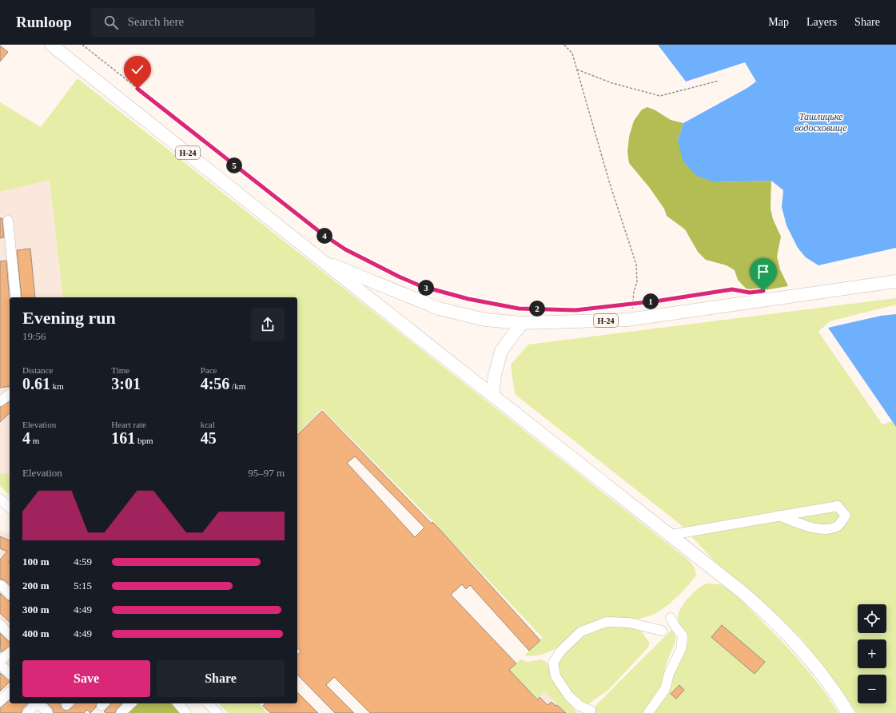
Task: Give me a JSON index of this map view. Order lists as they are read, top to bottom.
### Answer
{
  "streets": {
    "main road": ["Н-24"]
  },
  "water": ["Ташлицьке водосховище"],
  "page": {
    "header": "Runloop",
    "search": "Search here",
    "nav": ["Map", "Layers", "Share"],
    "pins": [
      "5",
      "4",
      "3",
      "1",
      "2"
    ],
    "heading": ["Evening run", "19:56"],
    "stats": [
      ["Distance", "0.61 km"],
      ["Time", "3:01"],
      ["Pace", "4:56 /km"],
      ["Elevation", "4 m"],
      ["Heart rate", "161 bpm"],
      ["kcal", "45"]
    ],
    "chart": ["Elevation", "95–97 m"],
    "list": [
      {
        "name": "100 m",
        "note": "4:59"
      },
      {
        "name": "200 m",
        "note": "5:15"
      },
      {
        "name": "300 m",
        "note": "4:49"
      },
      {
        "name": "400 m",
        "note": "4:49"
      }
    ],
    "map_buttons": ["+", "−"],
    "buttons": ["Save", "Share"]
  }
}
